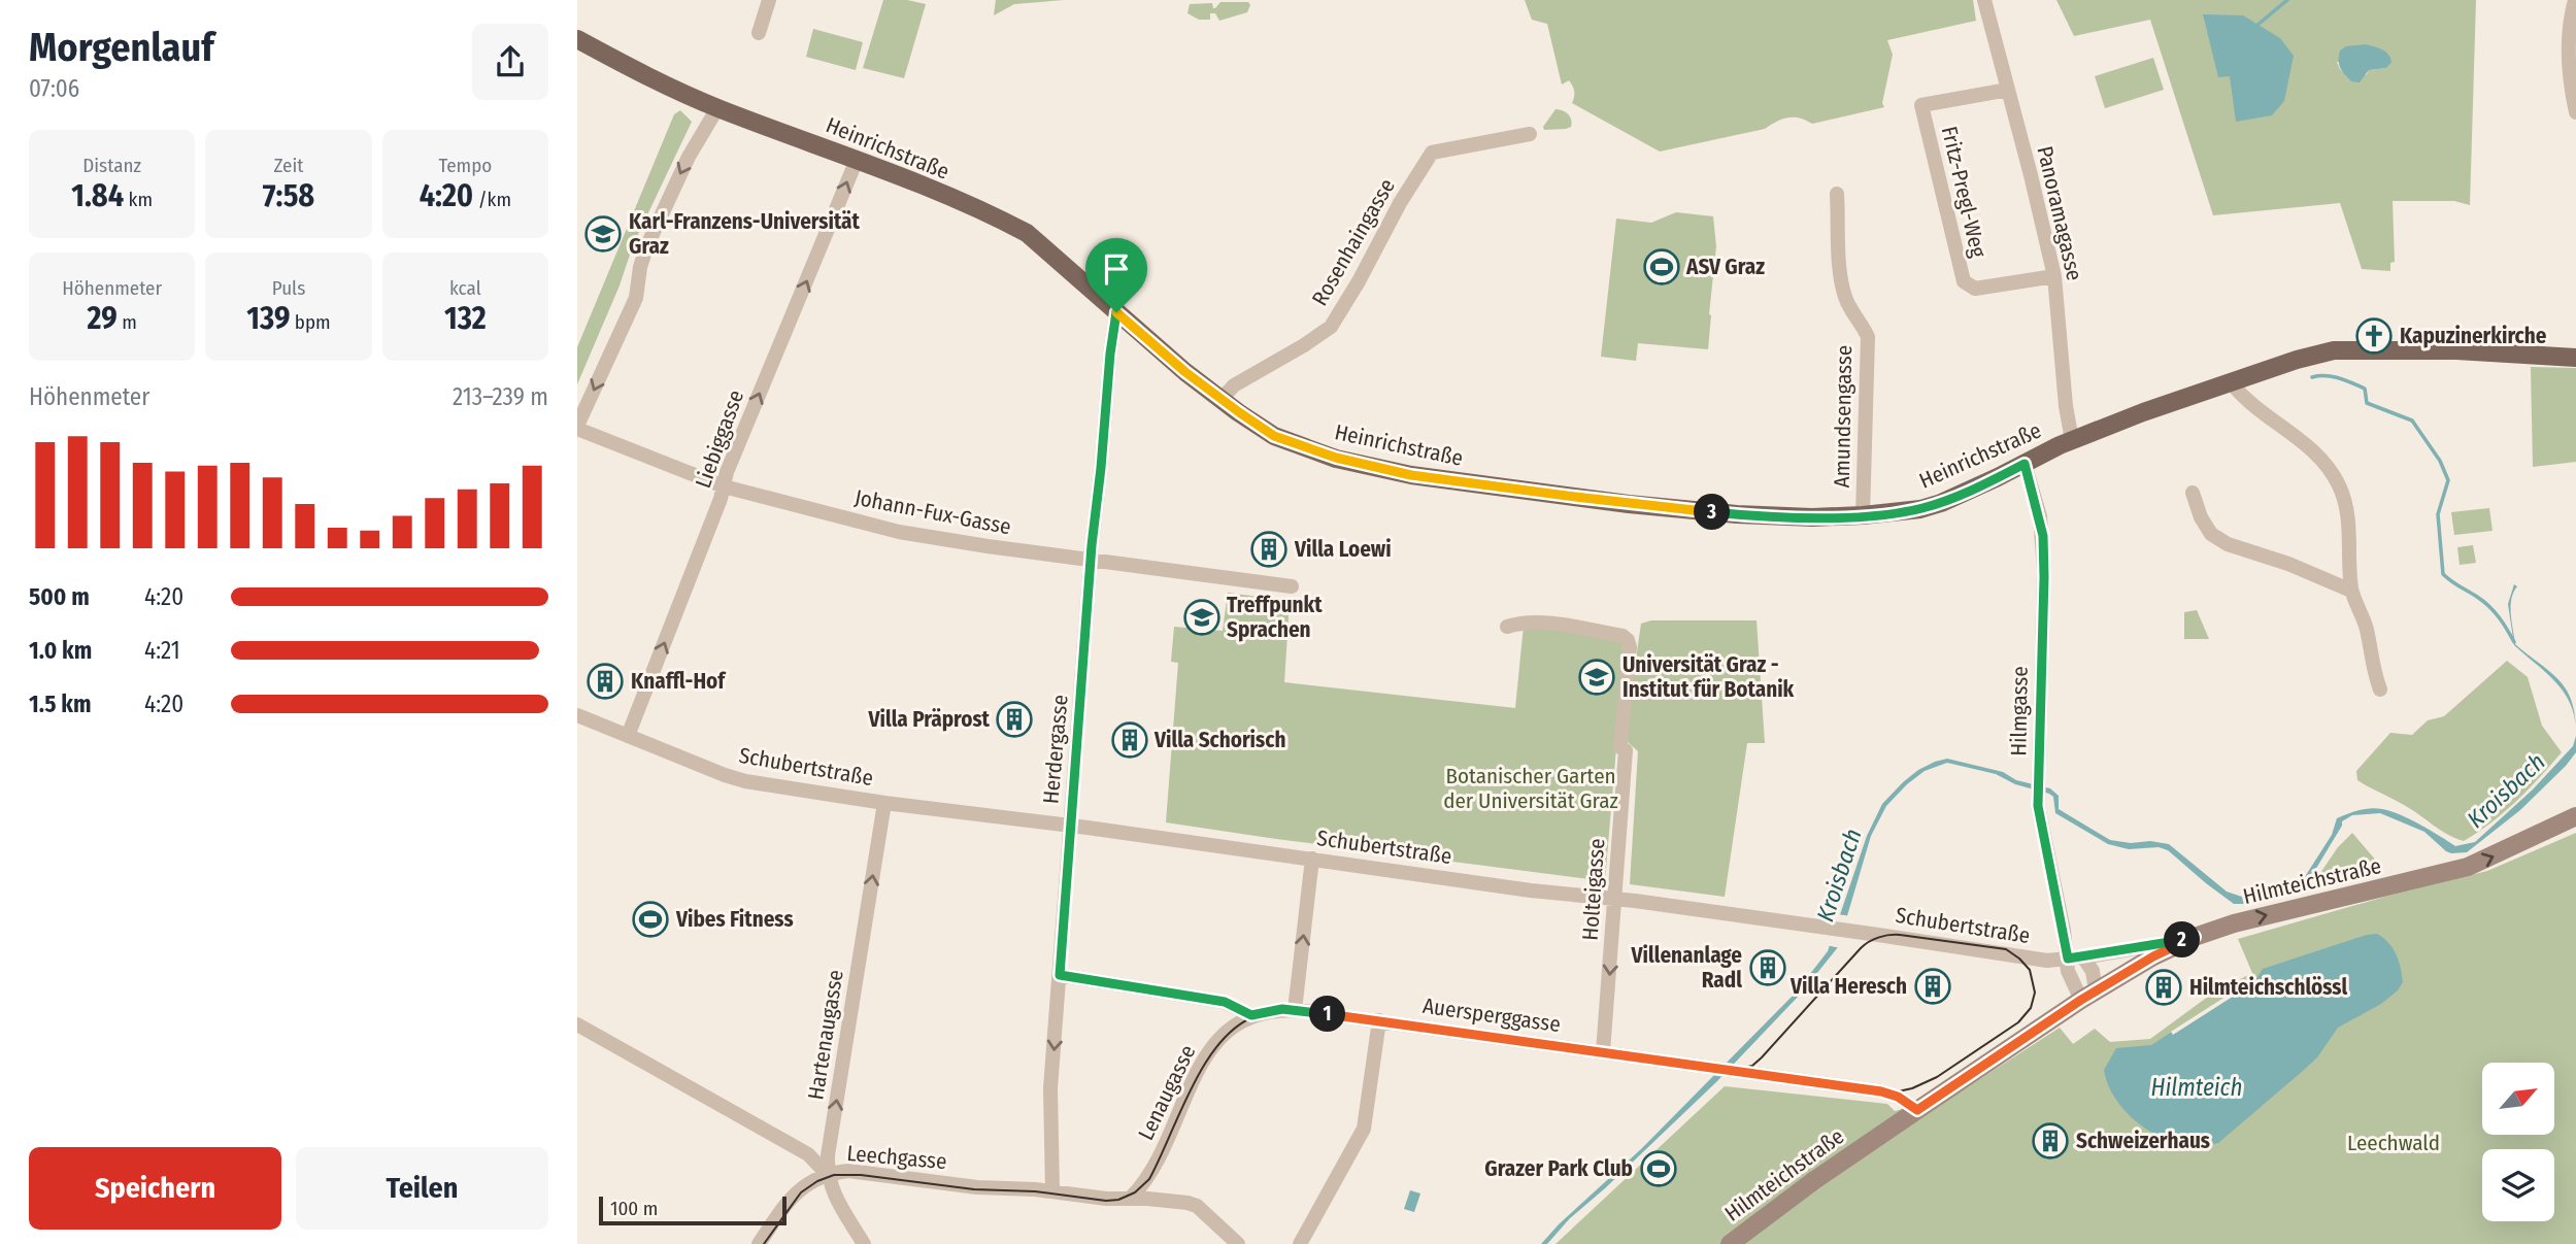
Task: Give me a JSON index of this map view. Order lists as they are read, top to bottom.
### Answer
{
  "streets": {
    "main road": ["Heinrichstraße", "Hilmteichstraße"],
    "street": [
      "Fritz-Pregl-Weg",
      "Panoramagasse",
      "Rosenhaingasse",
      "Amundsengasse",
      "Liebiggasse",
      "Johann-Fux-Gasse",
      "Hilmgasse",
      "Herdergasse",
      "Schubertstraße",
      "Holteigasse",
      "Auersperggasse",
      "Hartenaugasse",
      "Lenaugasse",
      "Leechgasse"
    ]
  },
  "crossings": [
    ["Heinrichstraße", "Panoramagasse"],
    ["Heinrichstraße", "Rosenhaingasse"],
    ["Heinrichstraße", "Amundsengasse"],
    ["Heinrichstraße", "Liebiggasse"],
    ["Heinrichstraße", "Hilmgasse"],
    ["Heinrichstraße", "Herdergasse"],
    ["Fritz-Pregl-Weg", "Panoramagasse"],
    ["Liebiggasse", "Johann-Fux-Gasse"],
    ["Liebiggasse", "Schubertstraße"],
    ["Johann-Fux-Gasse", "Herdergasse"],
    ["Hilmgasse", "Schubertstraße"],
    ["Herdergasse", "Schubertstraße"],
    ["Herdergasse", "Leechgasse"],
    ["Schubertstraße", "Hilmteichstraße"],
    ["Schubertstraße", "Holteigasse"],
    ["Schubertstraße", "Hartenaugasse"],
    ["Hilmteichstraße", "Auersperggasse"],
    ["Holteigasse", "Auersperggasse"],
    ["Auersperggasse", "Lenaugasse"],
    ["Hartenaugasse", "Leechgasse"],
    ["Lenaugasse", "Leechgasse"]
  ],
  "one_way": ["Liebiggasse", "Hilmteichstraße", "Hartenaugasse"],
  "water": ["Kroisbach", "Hilmteich"],
  "parks": ["Botanischer Garten der Universität Graz", "Leechwald"],
  "places": {
    "school or university": ["Karl-Franzens-Universität Graz", "Treffpunkt Sprachen", "Universität Graz - Institut für Botanik"],
    "sports": ["ASV Graz", "Vibes Fitness", "Grazer Park Club"],
    "church": ["Kapuzinerkirche"],
    "building": [
      "Villa Loewi",
      "Knaffl-Hof",
      "Villa Präprost",
      "Villa Schorisch",
      "Villenanlage Radl",
      "Villa Heresch",
      "Hilmteichschlössl",
      "Schweizerhaus"
    ]
  },
  "scale_bar": "100 m",
  "north": "top right",
  "page": {
    "heading": ["Morgenlauf", "07:06"],
    "stats": [
      ["Distanz", "1.84 km"],
      ["Zeit", "7:58"],
      ["Tempo", "4:20 /km"],
      ["Höhenmeter", "29 m"],
      ["Puls", "139 bpm"],
      ["kcal", "132"]
    ],
    "chart": ["Höhenmeter", "213–239 m"],
    "pins": ["3", "2", "1"],
    "list": [
      {
        "name": "500 m",
        "note": "4:20"
      },
      {
        "name": "1.0 km",
        "note": "4:21"
      },
      {
        "name": "1.5 km",
        "note": "4:20"
      }
    ],
    "buttons": ["Speichern", "Teilen"],
    "scale": "100 m"
  }
}
